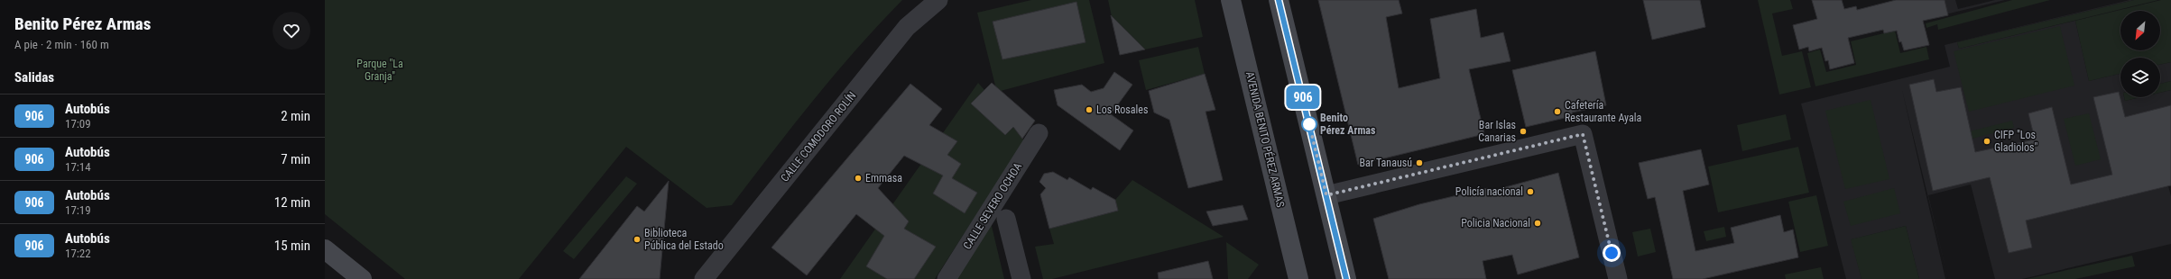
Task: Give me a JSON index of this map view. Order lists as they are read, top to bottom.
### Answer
{
  "streets": {
    "street": ["CALLE COMODORO ROLÍN", "AVENIDA BENITO PÉREZ ARMAS", "CALLE SEVERO OCHOA"]
  },
  "parks": ["Parque \"La Granja\""],
  "places": [
    "Los Rosales",
    "Cafetería Restaurante Ayala",
    "Benito Pérez Armas",
    "Bar Islas Canarias",
    "CIFP \"Los Gladiolos\"",
    "Bar Tanausú",
    "Emmasa",
    "Policía nacional",
    "Policia Nacional",
    "Biblioteca Pública del Estado"
  ],
  "lines": ["bus line 906"],
  "north": "bottom left",
  "page": {
    "heading": [
      ["Benito Pérez Armas", "A pie · 2 min · 160 m"],
      "Salidas"
    ],
    "on_map": "906",
    "list": [
      {
        "mark": "906",
        "name": "Autobús",
        "note": "17:09",
        "value": "2 min"
      },
      {
        "mark": "906",
        "name": "Autobús",
        "note": "17:14",
        "value": "7 min"
      },
      {
        "mark": "906",
        "name": "Autobús",
        "note": "17:19",
        "value": "12 min"
      },
      {
        "mark": "906",
        "name": "Autobús",
        "note": "17:22",
        "value": "15 min"
      }
    ]
  }
}
